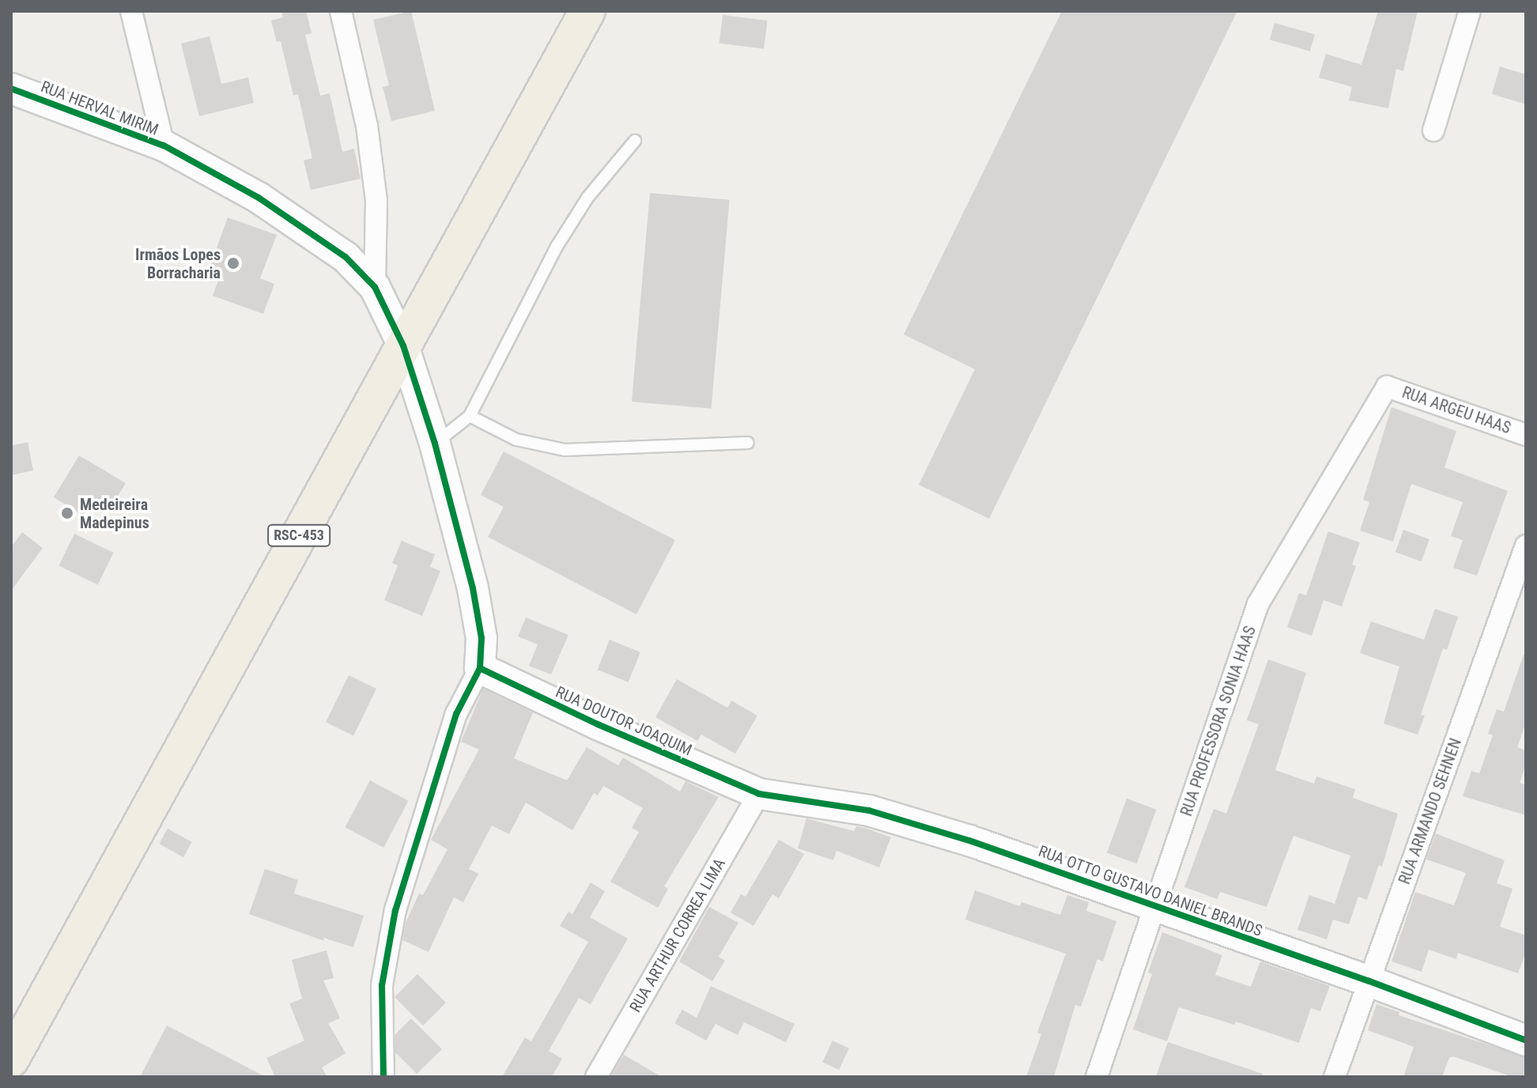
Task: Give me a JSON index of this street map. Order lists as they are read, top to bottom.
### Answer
{
  "streets": {
    "highway": ["RSC-453"],
    "street": [
      "RUA HERVAL MIRIM",
      "RUA ARGEU HAAS",
      "RUA DOUTOR JOAQUIM",
      "RUA PROFESSORA SONIA HAAS",
      "RUA ARMANDO SEHNEN",
      "RUA OTTO GUSTAVO DANIEL BRANDS",
      "RUA ARTHUR CORREA LIMA"
    ]
  },
  "crossings": [
    ["RUA HERVAL MIRIM", "RSC-453"],
    ["RUA HERVAL MIRIM", "RUA DOUTOR JOAQUIM"],
    ["RUA ARGEU HAAS", "RUA PROFESSORA SONIA HAAS"],
    ["RUA DOUTOR JOAQUIM", "RUA OTTO GUSTAVO DANIEL BRANDS"],
    ["RUA DOUTOR JOAQUIM", "RUA ARTHUR CORREA LIMA"],
    ["RUA PROFESSORA SONIA HAAS", "RUA OTTO GUSTAVO DANIEL BRANDS"],
    ["RUA ARMANDO SEHNEN", "RUA OTTO GUSTAVO DANIEL BRANDS"],
    ["RUA OTTO GUSTAVO DANIEL BRANDS", "RUA ARTHUR CORREA LIMA"]
  ],
  "places": ["Irmãos Lopes Borracharia", "Medeireira Madepinus"]
}
